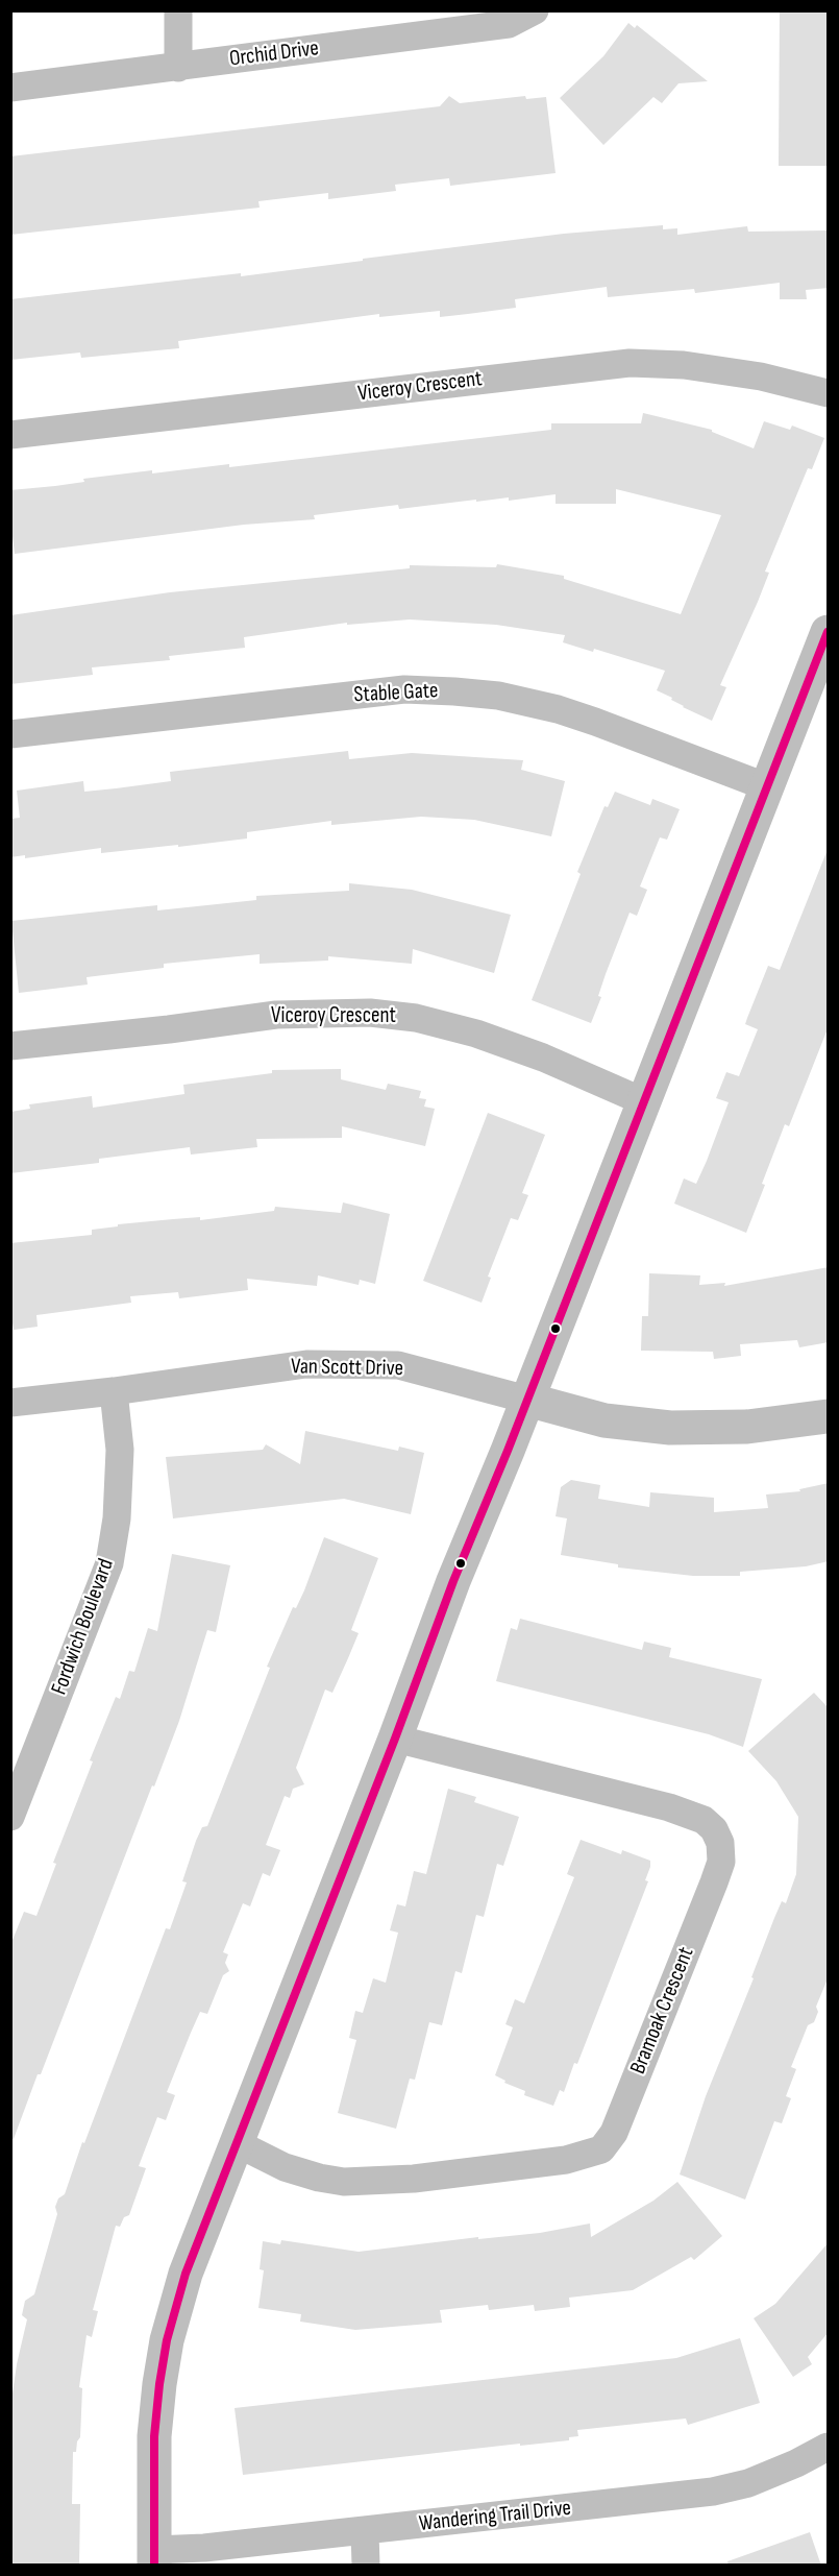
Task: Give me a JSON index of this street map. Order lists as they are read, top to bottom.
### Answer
{
  "streets": {
    "street": [
      "Orchid Drive",
      "Viceroy Crescent",
      "Stable Gate",
      "Van Scott Drive",
      "Fordwich Boulevard",
      "Bramoak Crescent",
      "Wandering Trail Drive"
    ]
  },
  "crossings": [
    ["Van Scott Drive", "Fordwich Boulevard"]
  ]
}
